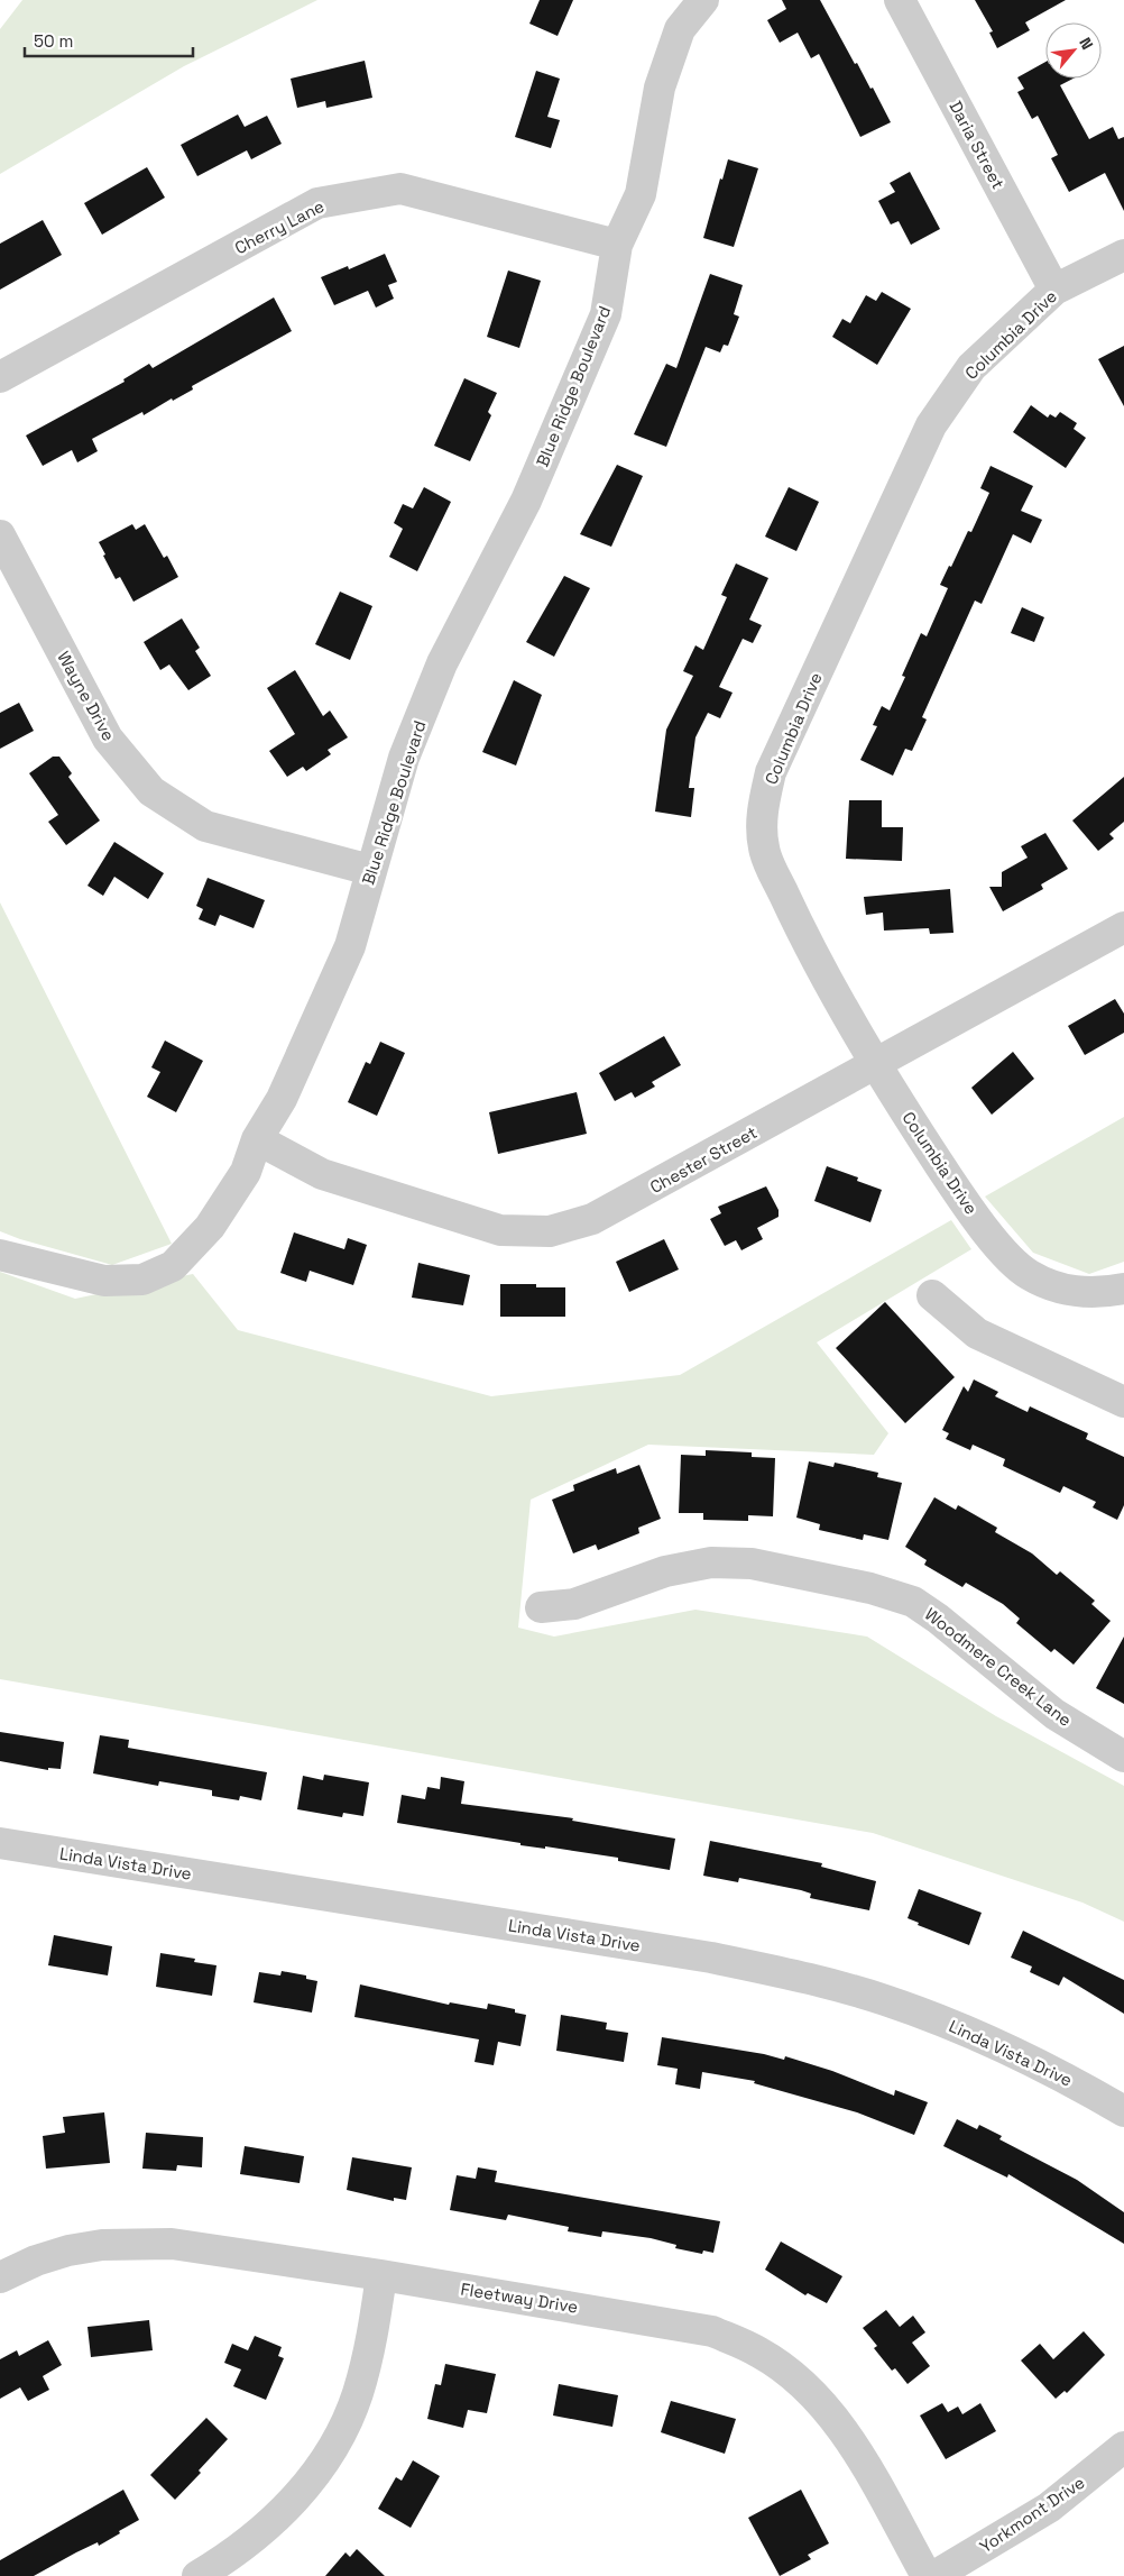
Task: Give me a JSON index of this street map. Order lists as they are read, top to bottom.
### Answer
{
  "streets": {
    "street": [
      "Daria Street",
      "Cherry Lane",
      "Columbia Drive",
      "Blue Ridge Boulevard",
      "Wayne Drive",
      "Chester Street",
      "Woodmere Creek Lane",
      "Linda Vista Drive",
      "Fleetway Drive",
      "Yorkmont Drive"
    ]
  },
  "crossings": [
    ["Daria Street", "Columbia Drive"],
    ["Cherry Lane", "Blue Ridge Boulevard"],
    ["Columbia Drive", "Chester Street"],
    ["Blue Ridge Boulevard", "Wayne Drive"],
    ["Blue Ridge Boulevard", "Chester Street"]
  ],
  "scale_bar": "50 m",
  "north": "top right"
}
